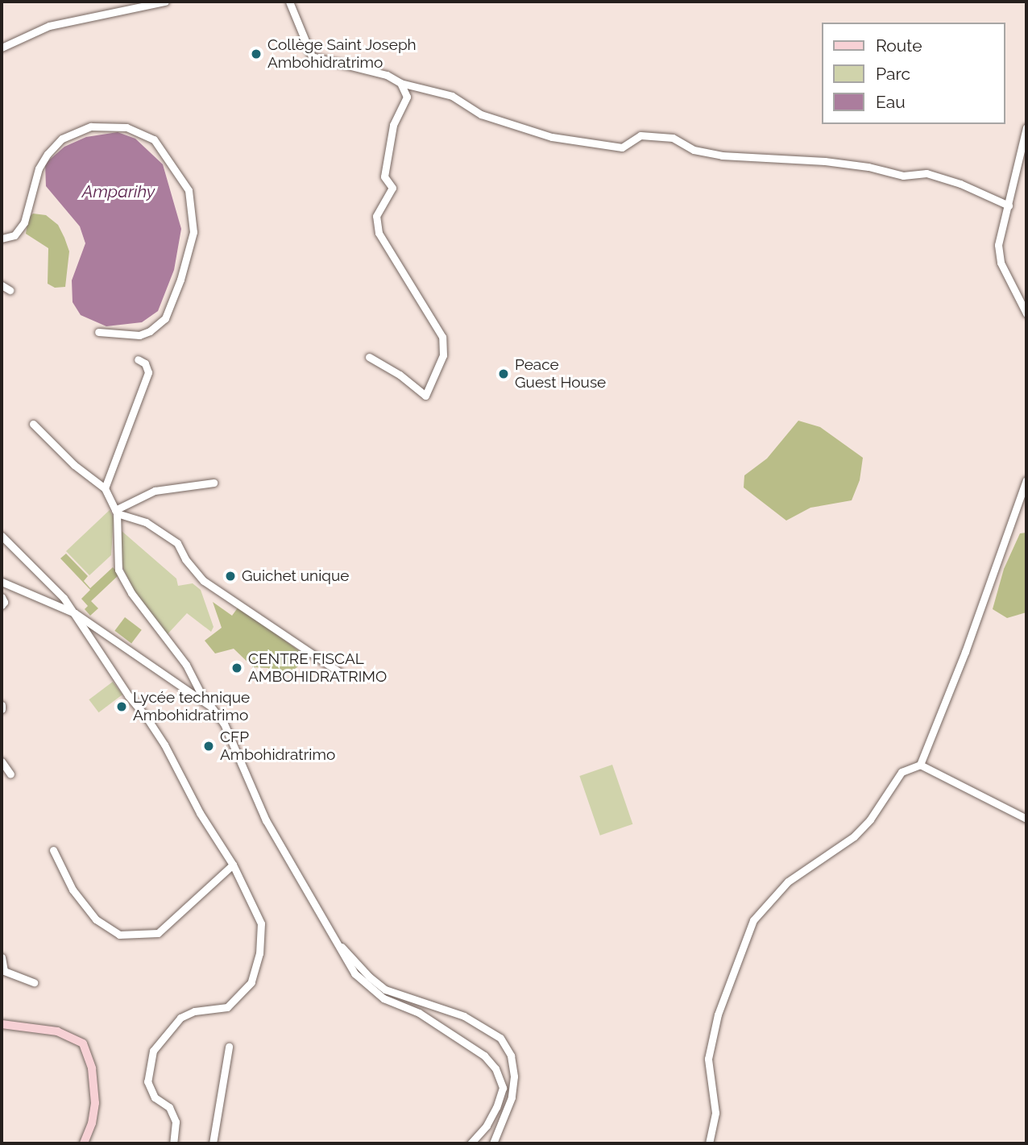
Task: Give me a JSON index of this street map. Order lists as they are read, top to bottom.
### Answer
{
  "water": ["Amparihy"],
  "places": [
    "Collège Saint Joseph Ambohidratrimo",
    "Peace Guest House",
    "Guichet unique",
    "CENTRE FISCAL AMBOHIDRATRIMO",
    "Lycée technique Ambohidratrimo",
    "CFP Ambohidratrimo"
  ],
  "legend": ["Route", "Parc", "Eau"]
}
